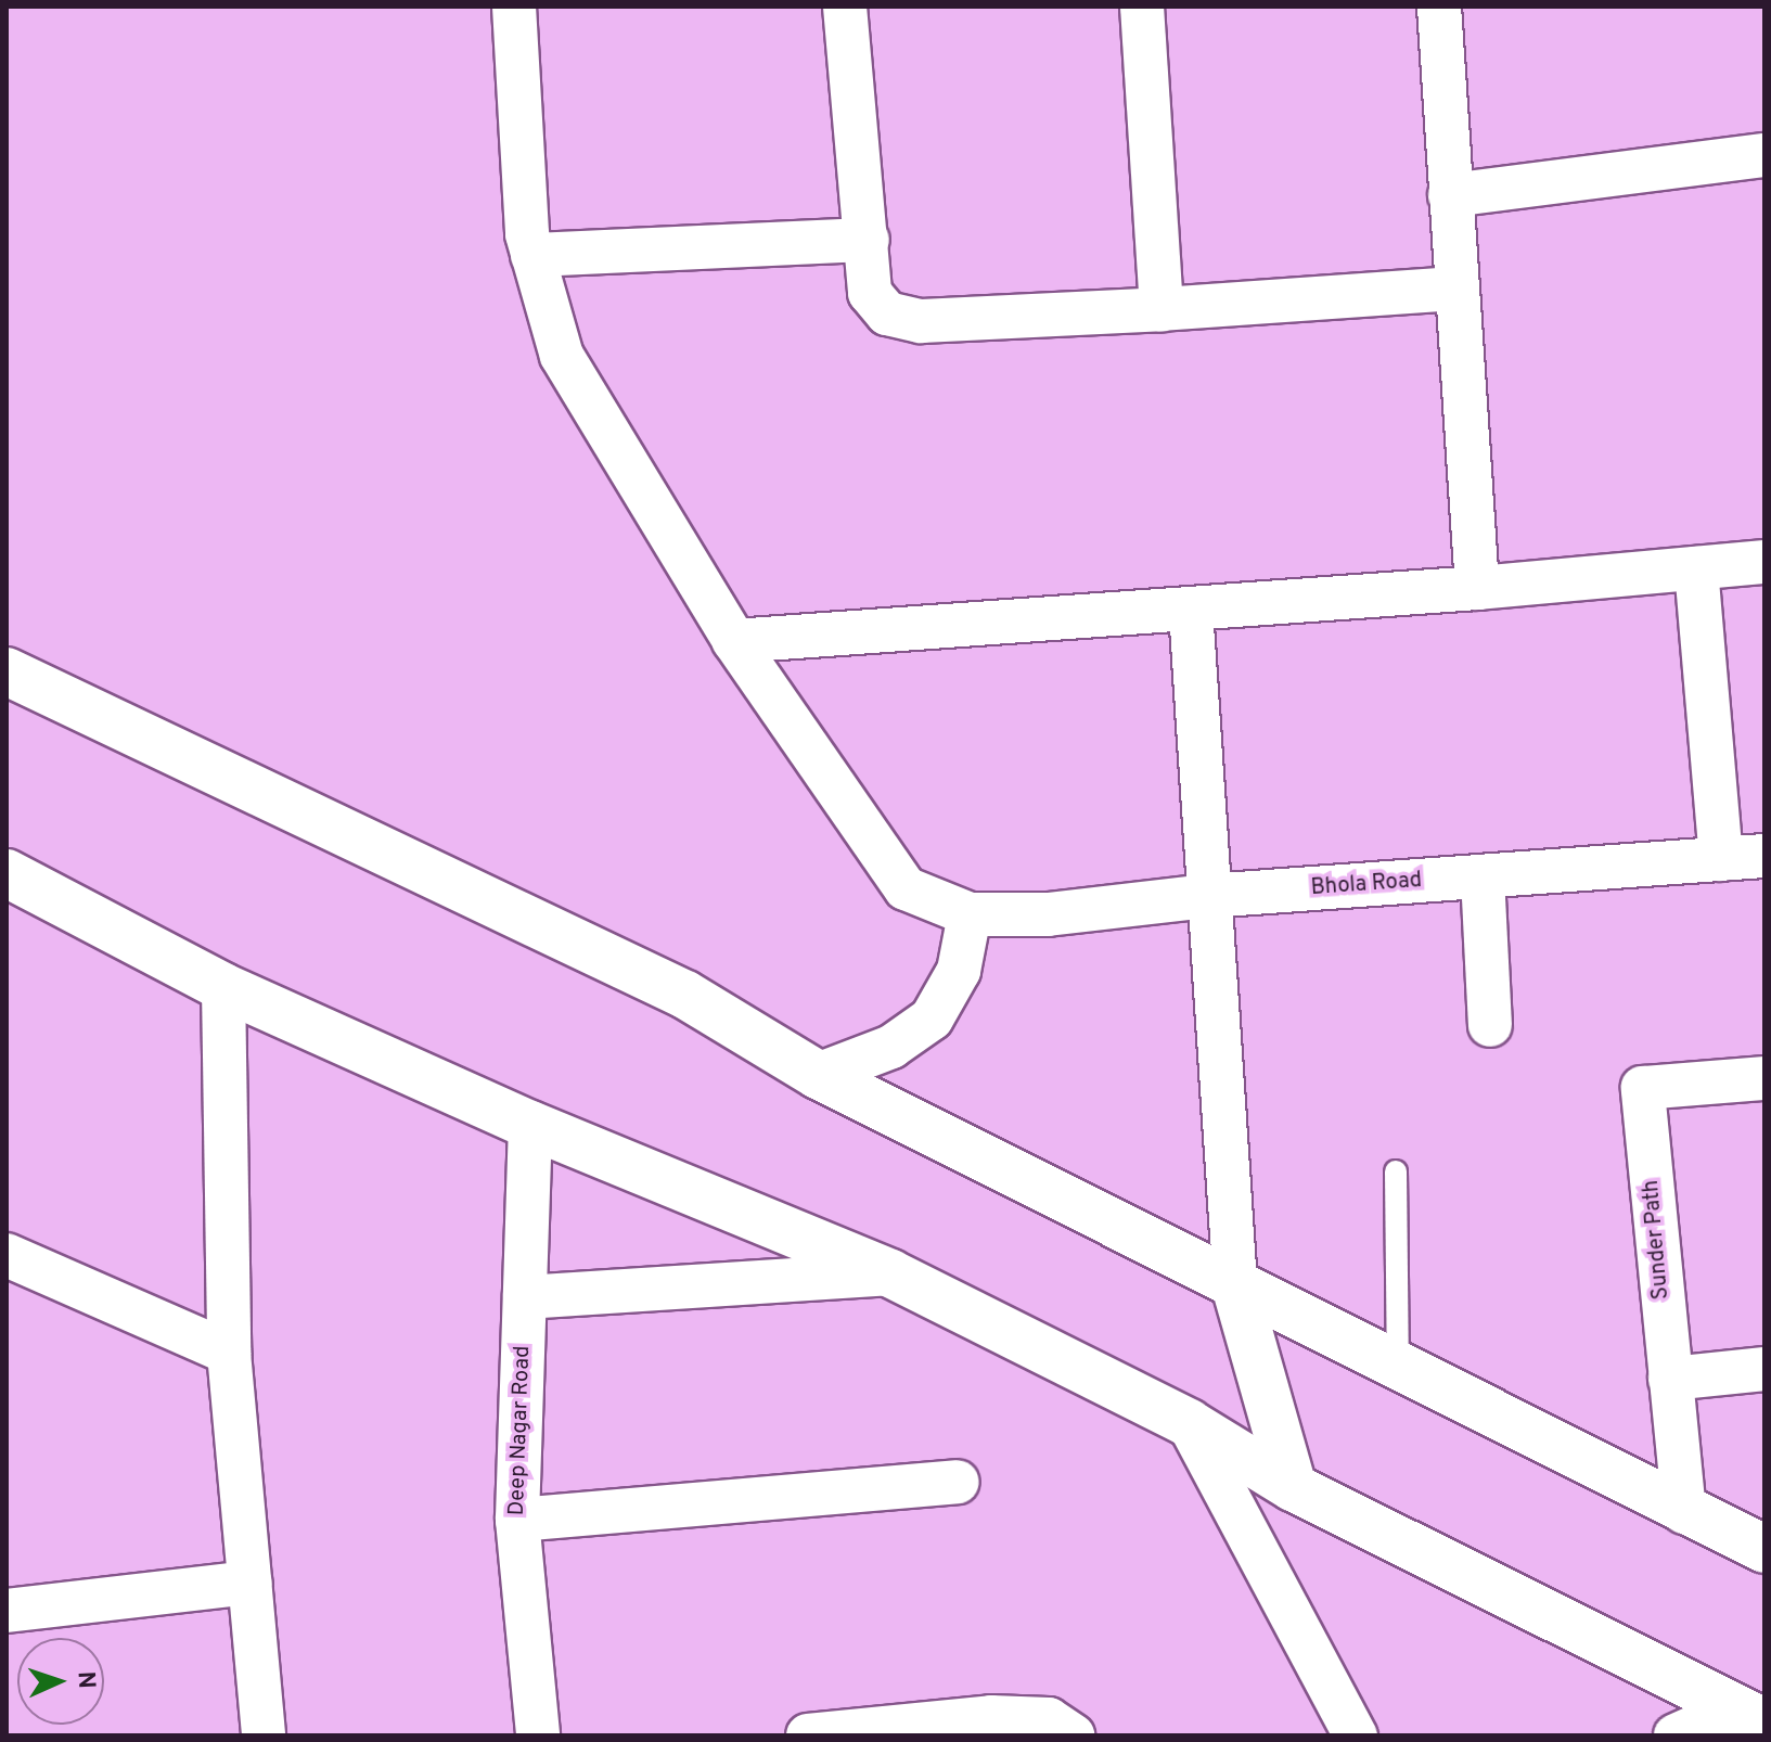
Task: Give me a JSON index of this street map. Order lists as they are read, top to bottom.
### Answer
{
  "streets": {
    "street": ["Bhola Road", "Sunder Path", "Deep Nagar Road"]
  },
  "north": "right"
}
